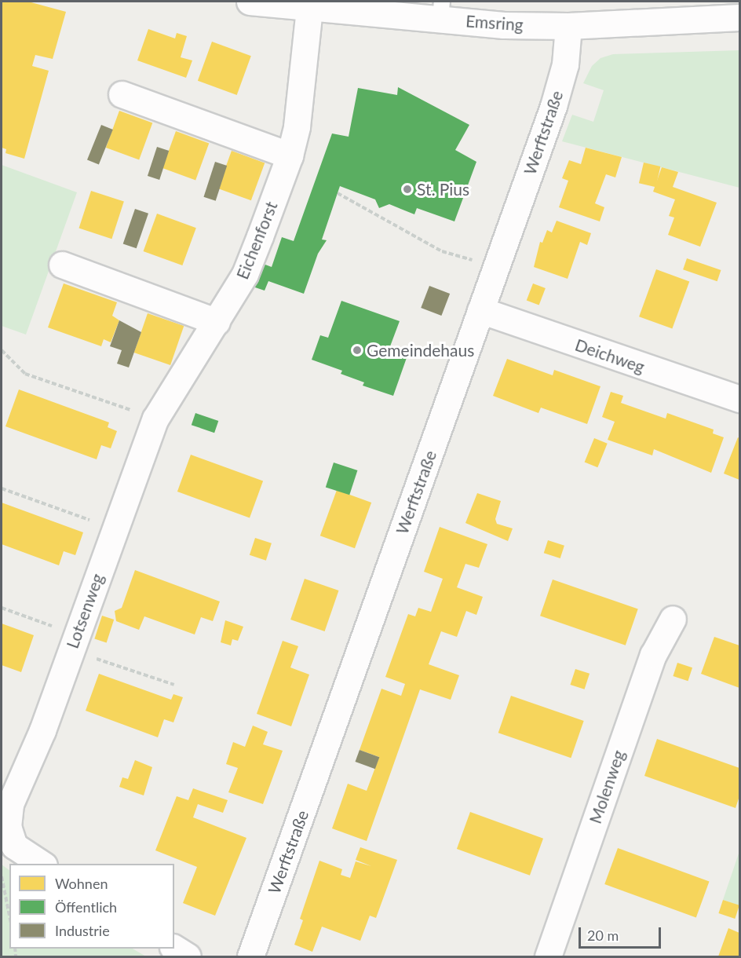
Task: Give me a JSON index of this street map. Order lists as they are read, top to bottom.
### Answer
{
  "streets": {
    "street": [
      "Emsring",
      "Werftstraße",
      "Eichenforst",
      "Deichweg",
      "Lotsenweg",
      "Molenweg"
    ]
  },
  "crossings": [
    ["Emsring", "Werftstraße"],
    ["Emsring", "Eichenforst"],
    ["Werftstraße", "Deichweg"],
    ["Eichenforst", "Lotsenweg"]
  ],
  "places": ["St. Pius", "Gemeindehaus"],
  "legend": ["Wohnen", "Öffentlich", "Industrie"],
  "scale_bar": "20 m"
}
